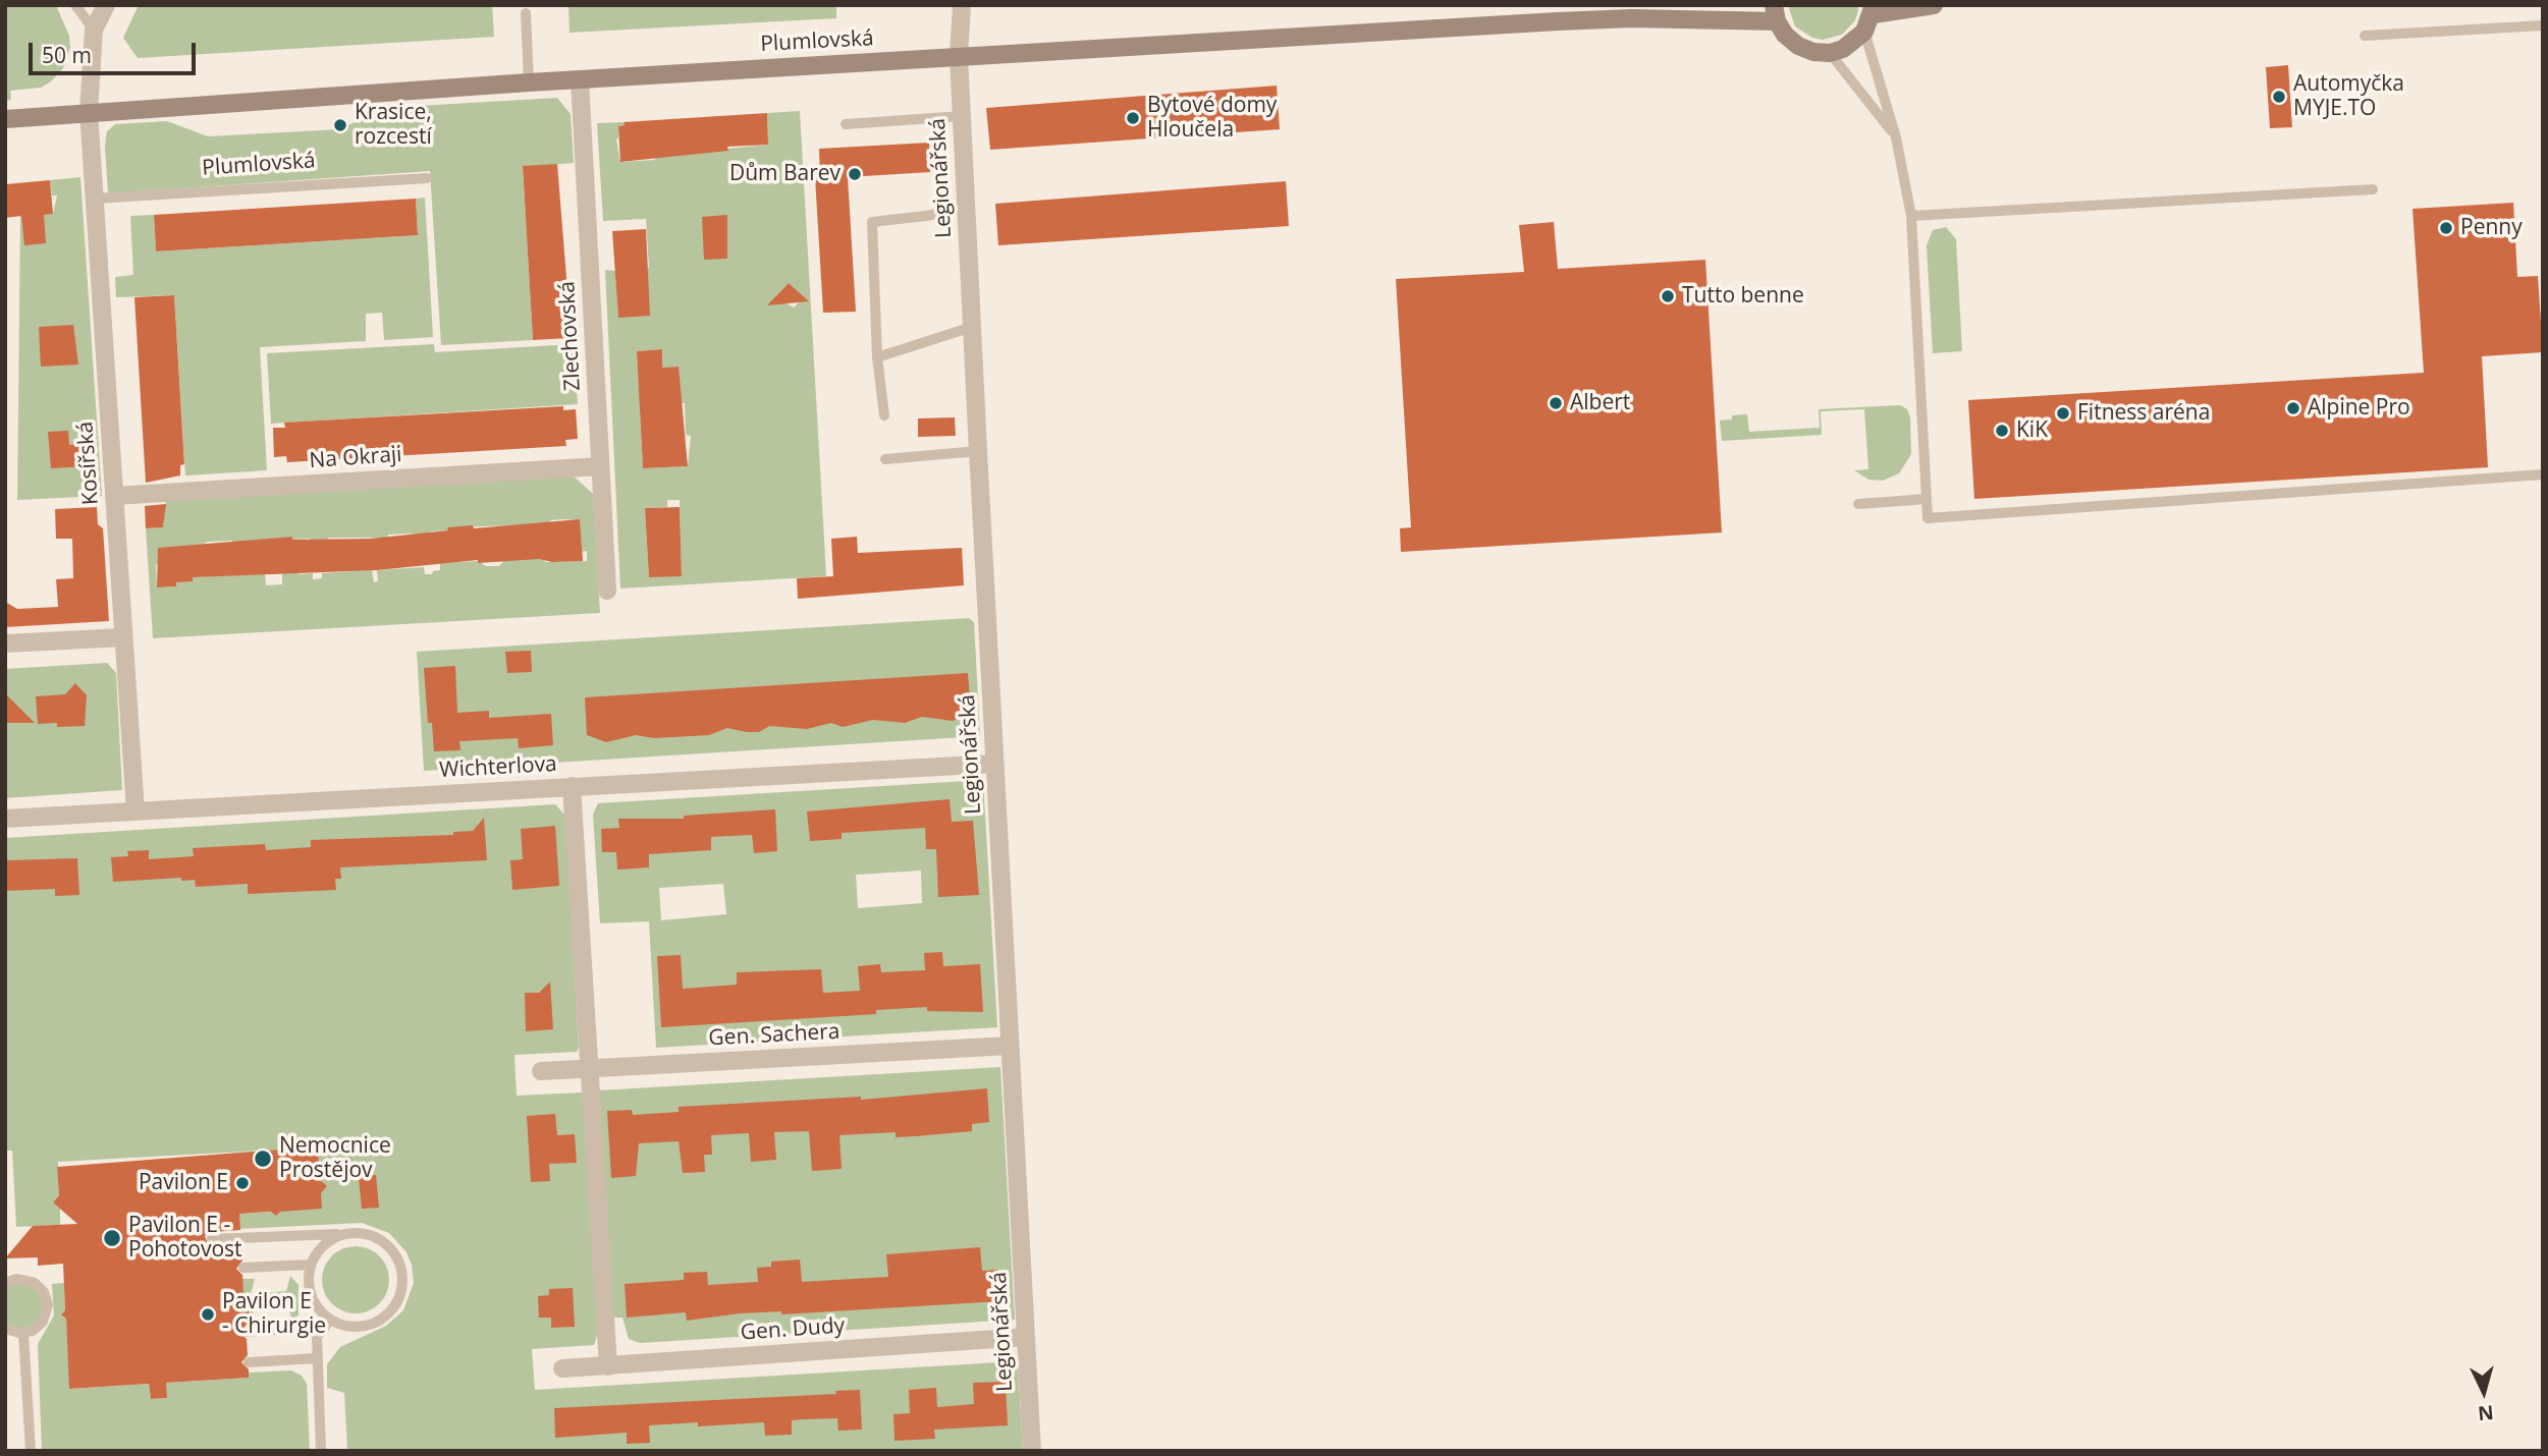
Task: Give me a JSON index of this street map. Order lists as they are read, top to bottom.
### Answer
{
  "streets": {
    "main road": ["Plumlovská"],
    "street": [
      "Legionářská",
      "Zlechovská",
      "Na Okraji",
      "Kosířská",
      "Wichterlova",
      "Gen. Sachera",
      "Gen. Dudy"
    ]
  },
  "crossings": [
    ["Plumlovská", "Legionářská"],
    ["Plumlovská", "Zlechovská"],
    ["Plumlovská", "Kosířská"],
    ["Legionářská", "Wichterlova"],
    ["Legionářská", "Gen. Sachera"],
    ["Legionářská", "Gen. Dudy"],
    ["Zlechovská", "Na Okraji"],
    ["Na Okraji", "Kosířská"],
    ["Kosířská", "Wichterlova"]
  ],
  "places": [
    "Automyčka MYJE.TO",
    "Bytové domy Hloučela",
    "Krasice, rozcestí",
    "Dům Barev",
    "Penny",
    "Tutto benne",
    "Albert",
    "Alpine Pro",
    "Fitness aréna",
    "KiK",
    "Nemocnice Prostějov",
    "Pavilon E",
    "Pavilon E - Pohotovost",
    "Pavilon E - Chirurgie"
  ],
  "scale_bar": "50 m",
  "north": "bottom"
}
